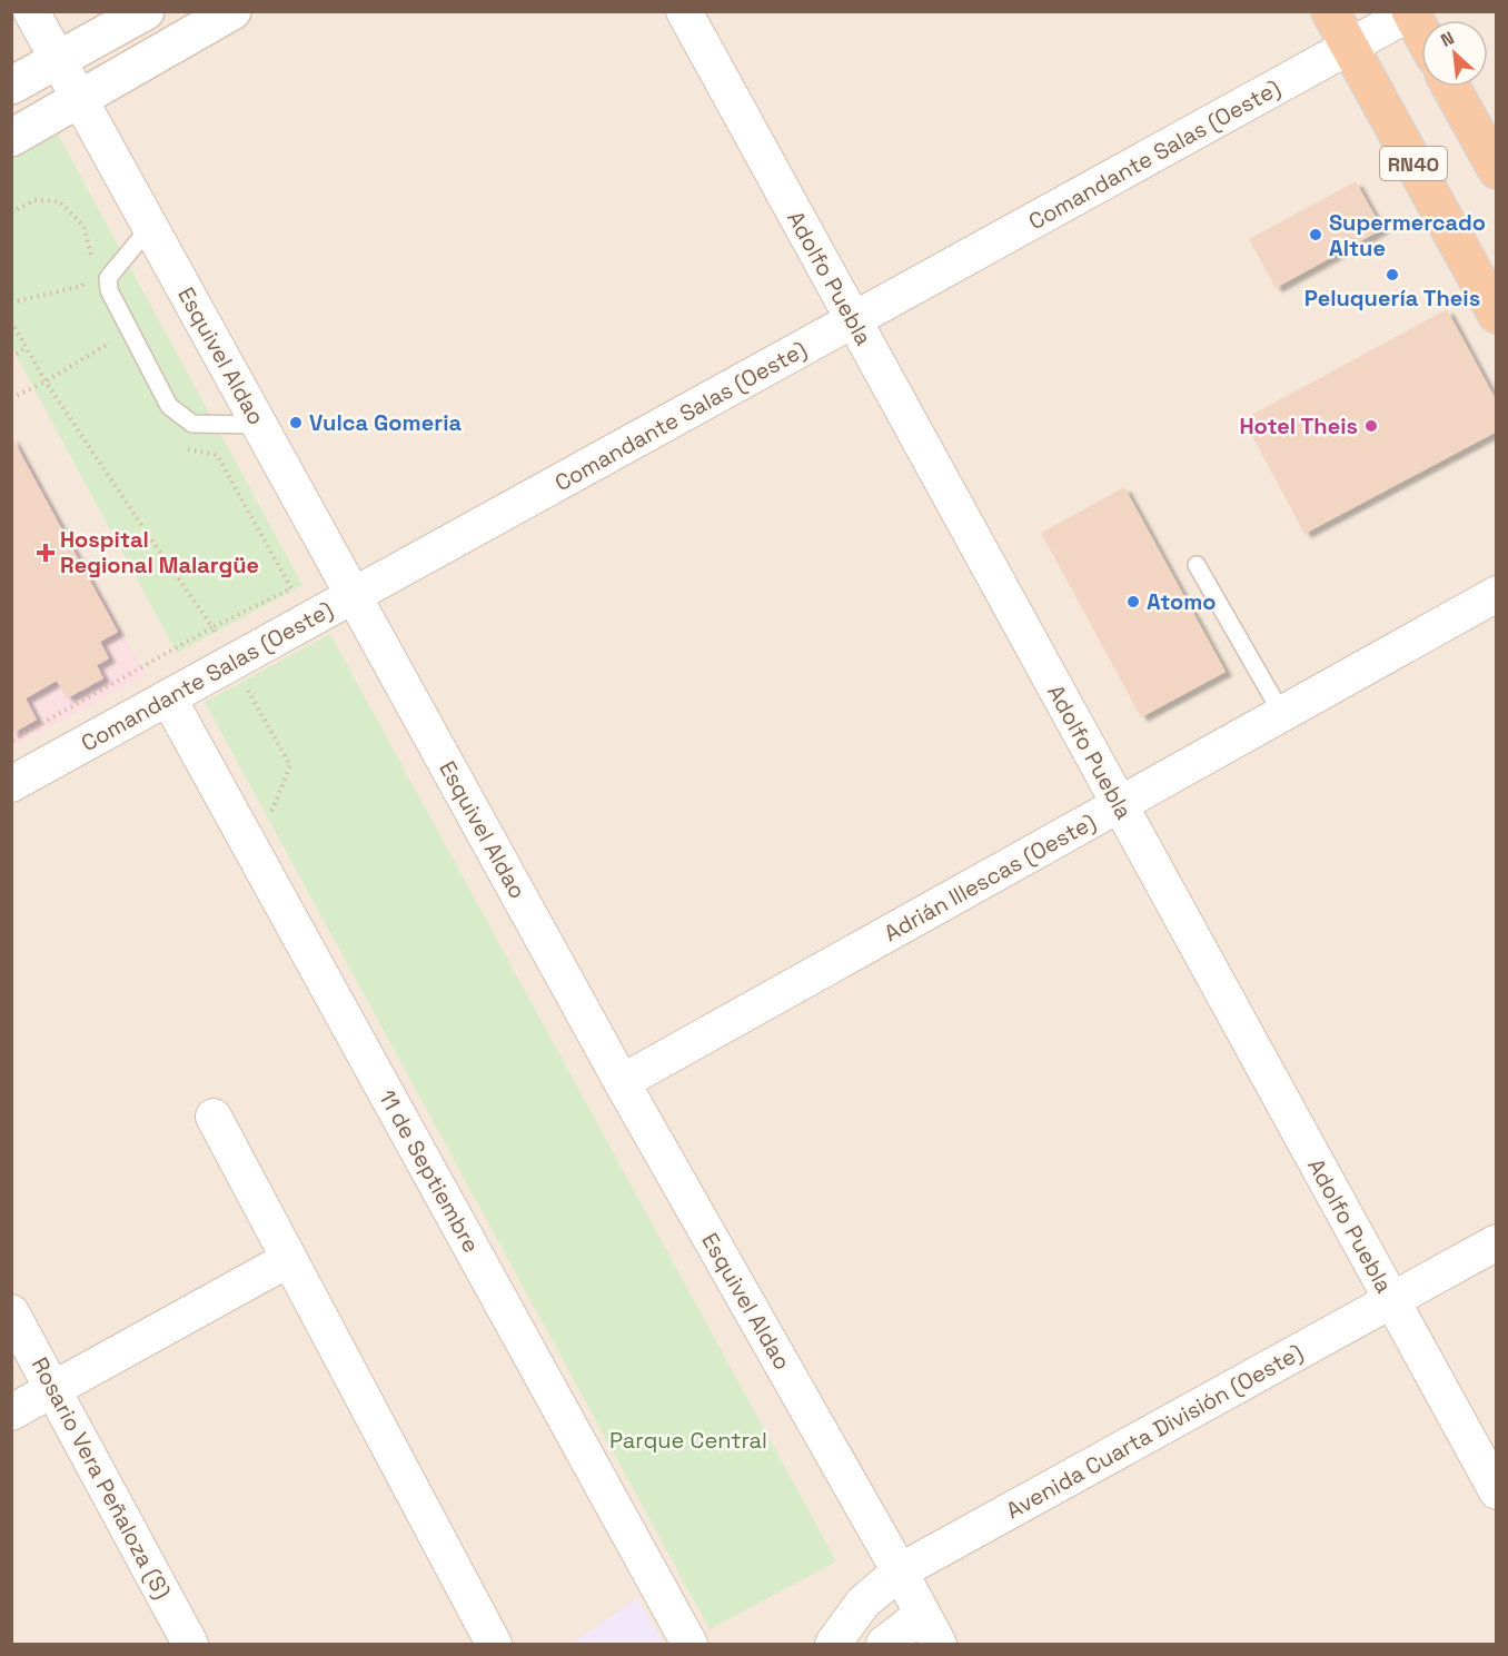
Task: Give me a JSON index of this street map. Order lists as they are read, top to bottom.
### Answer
{
  "streets": {
    "highway": ["RN40"],
    "street": [
      "Comandante Salas (Oeste)",
      "Adolfo Puebla",
      "Esquivel Aldao",
      "Adrián Illescas (Oeste)",
      "11 de Septiembre",
      "Avenida Cuarta División (Oeste)",
      "Rosario Vera Peñaloza (S)"
    ]
  },
  "crossings": [
    ["Comandante Salas (Oeste)", "RN40"],
    ["Comandante Salas (Oeste)", "Adolfo Puebla"],
    ["Comandante Salas (Oeste)", "Esquivel Aldao"],
    ["Comandante Salas (Oeste)", "11 de Septiembre"],
    ["Adolfo Puebla", "Adrián Illescas (Oeste)"],
    ["Adolfo Puebla", "Avenida Cuarta División (Oeste)"],
    ["Esquivel Aldao", "Adrián Illescas (Oeste)"],
    ["Esquivel Aldao", "Avenida Cuarta División (Oeste)"]
  ],
  "parks": ["Parque Central"],
  "places": {
    "other": [
      "Supermercado Altue",
      "Peluquería Theis",
      "Vulca Gomeria",
      "Hotel Theis",
      "Atomo"
    ],
    "health": ["Hospital Regional Malargüe"]
  },
  "north": "top left"
}
